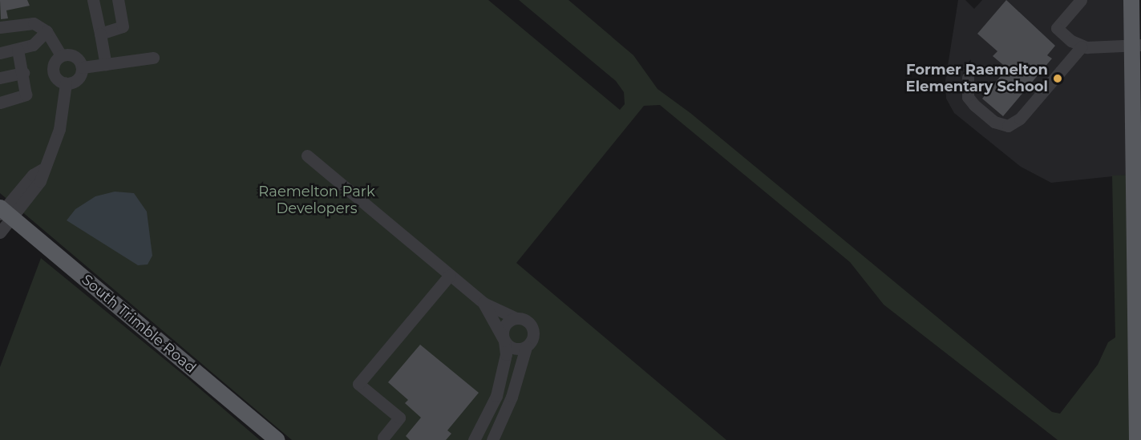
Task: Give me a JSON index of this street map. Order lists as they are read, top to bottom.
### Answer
{
  "streets": {
    "main road": ["South Trimble Road"]
  },
  "parks": ["Raemelton Park Developers"],
  "places": ["Former Raemelton Elementary School"]
}
